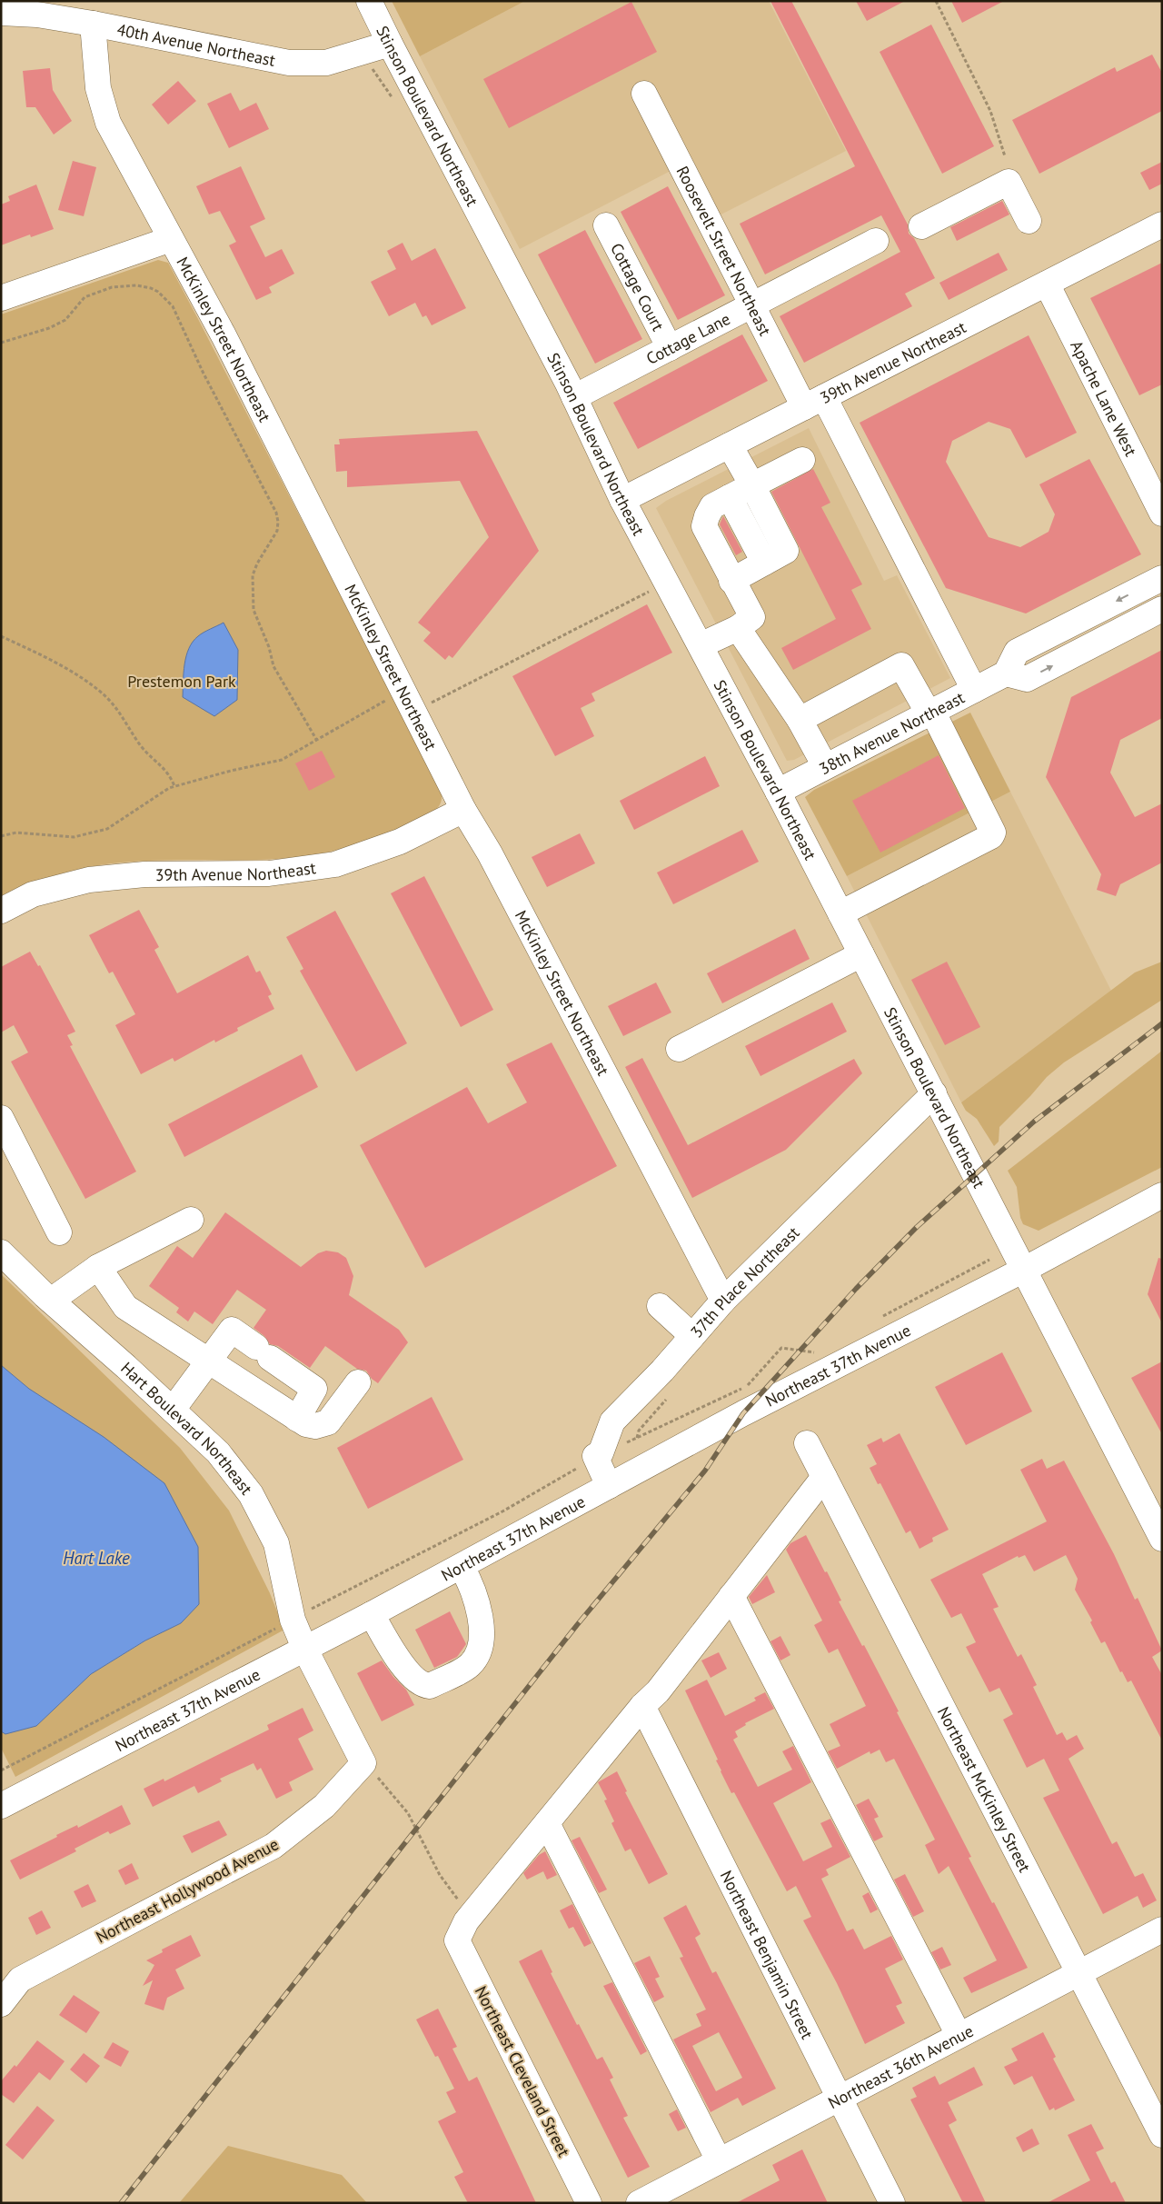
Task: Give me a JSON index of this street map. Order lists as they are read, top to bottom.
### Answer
{
  "streets": {
    "street": [
      "40th Avenue Northeast",
      "Stinson Boulevard Northeast",
      "Roosevelt Street Northeast",
      "Cottage Court",
      "Cottage Lane",
      "McKinley Street Northeast",
      "39th Avenue Northeast",
      "Apache Lane West",
      "38th Avenue Northeast",
      "37th Place Northeast",
      "Northeast 37th Avenue",
      "Hart Boulevard Northeast",
      "Northeast McKinley Street",
      "Northeast Hollywood Avenue",
      "Northeast Benjamin Street",
      "Northeast 36th Avenue",
      "Northeast Cleveland Street"
    ]
  },
  "crossings": [
    ["40th Avenue Northeast", "Stinson Boulevard Northeast"],
    ["40th Avenue Northeast", "McKinley Street Northeast"],
    ["Stinson Boulevard Northeast", "Cottage Lane"],
    ["Stinson Boulevard Northeast", "39th Avenue Northeast"],
    ["Stinson Boulevard Northeast", "38th Avenue Northeast"],
    ["Stinson Boulevard Northeast", "37th Place Northeast"],
    ["Stinson Boulevard Northeast", "Northeast 37th Avenue"],
    ["Roosevelt Street Northeast", "Cottage Lane"],
    ["Roosevelt Street Northeast", "39th Avenue Northeast"],
    ["Roosevelt Street Northeast", "38th Avenue Northeast"],
    ["Cottage Court", "Cottage Lane"],
    ["McKinley Street Northeast", "39th Avenue Northeast"],
    ["McKinley Street Northeast", "37th Place Northeast"],
    ["39th Avenue Northeast", "Apache Lane West"],
    ["37th Place Northeast", "Northeast 37th Avenue"],
    ["Northeast 37th Avenue", "Hart Boulevard Northeast"],
    ["Hart Boulevard Northeast", "Northeast Hollywood Avenue"],
    ["Northeast McKinley Street", "Northeast 36th Avenue"],
    ["Northeast Benjamin Street", "Northeast 36th Avenue"]
  ],
  "water": ["Hart Lake"],
  "parks": ["Prestemon Park"]
}
